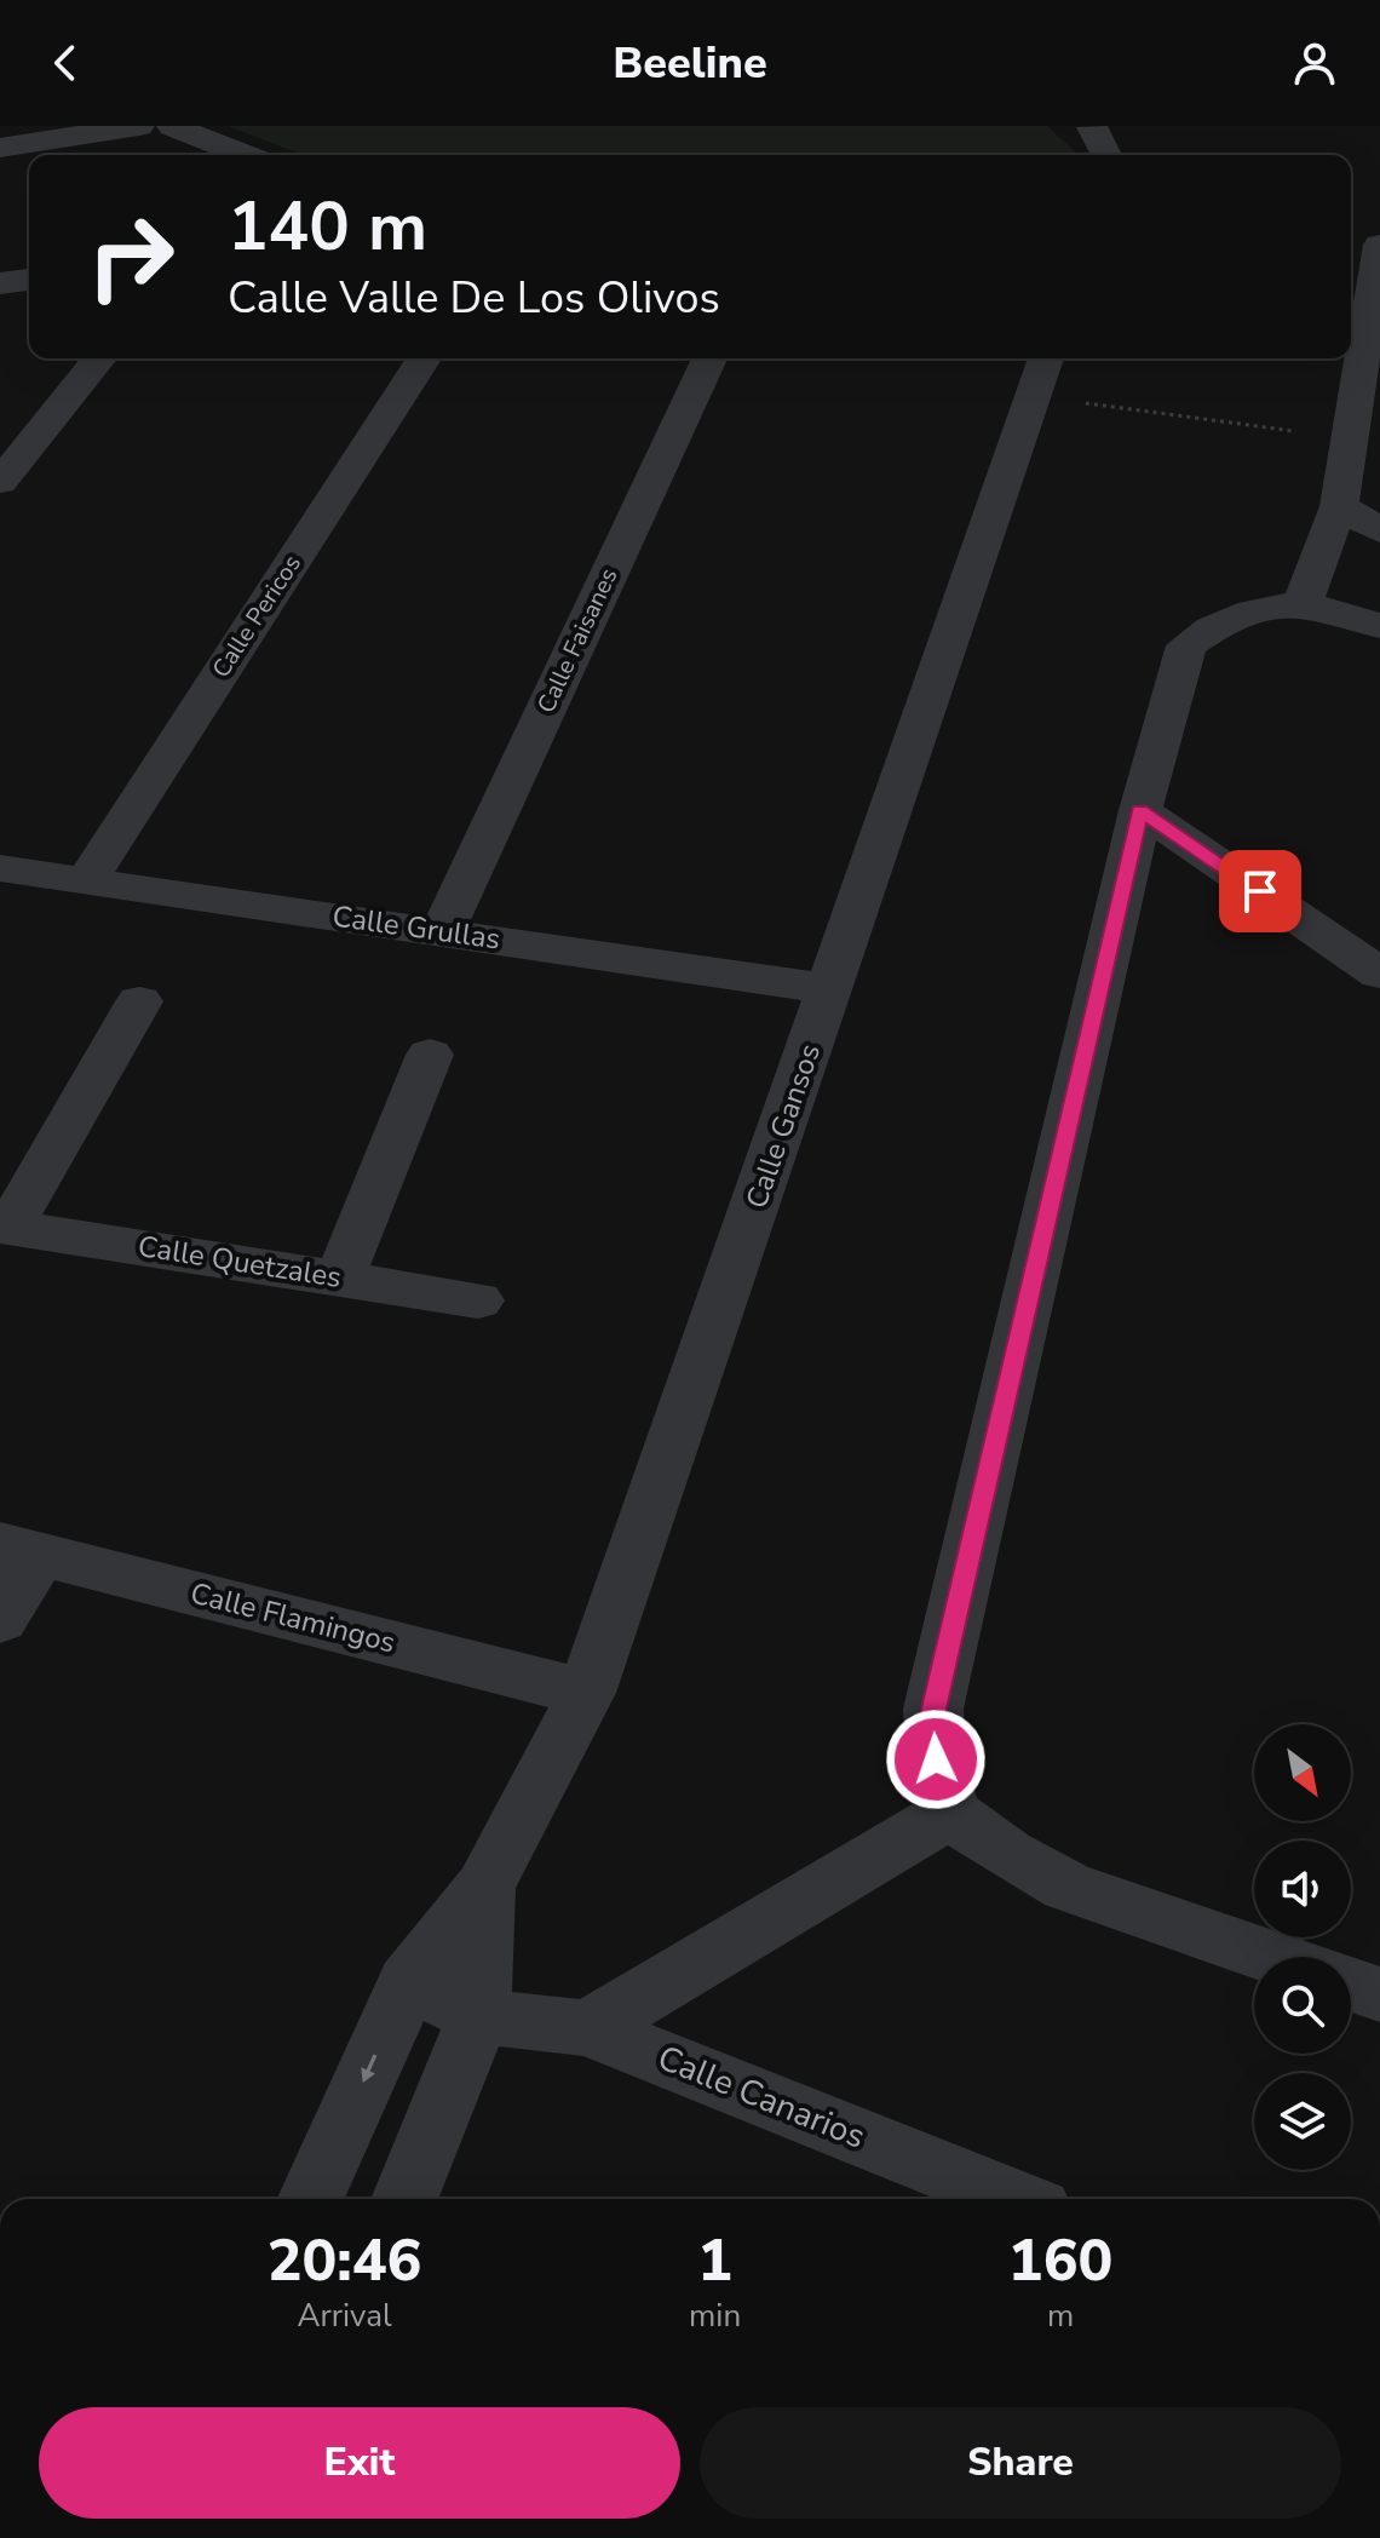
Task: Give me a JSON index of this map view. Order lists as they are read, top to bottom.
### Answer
{
  "streets": {
    "street": [
      "Calle Pericos",
      "Calle Faisanes",
      "Calle Grullas",
      "Calle Gansos",
      "Calle Quetzales",
      "Calle Flamingos",
      "Calle Canarios"
    ]
  },
  "crossings": [
    ["Calle Pericos", "Calle Grullas"],
    ["Calle Faisanes", "Calle Grullas"],
    ["Calle Grullas", "Calle Gansos"],
    ["Calle Gansos", "Calle Flamingos"]
  ],
  "north": "bottom right",
  "page": {
    "header": "Beeline",
    "turn": ["140 m", "Calle Valle De Los Olivos"],
    "eta": [
      "20:46",
      "Arrival",
      "1",
      "min",
      "160",
      "m"
    ],
    "buttons": ["Exit", "Share"]
  }
}
